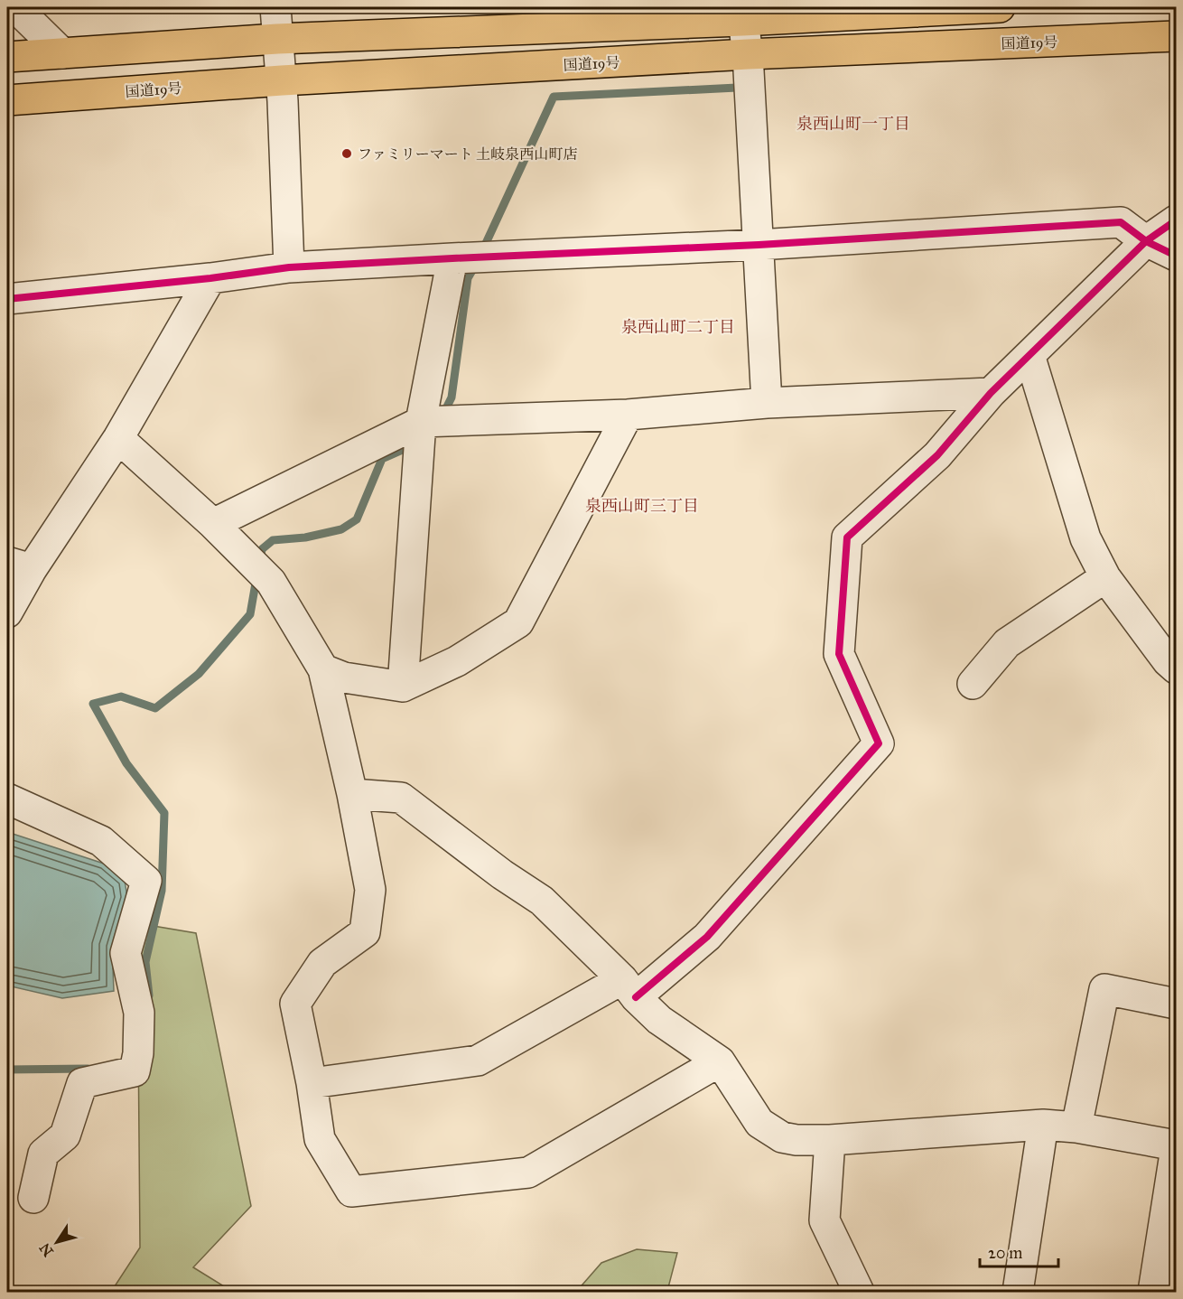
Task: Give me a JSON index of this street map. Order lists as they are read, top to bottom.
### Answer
{
  "streets": {
    "highway": ["国道19号"]
  },
  "districts": ["泉西山町一丁目", "泉西山町二丁目", "泉西山町三丁目"],
  "places": ["ファミリーマート 土岐泉西山町店"],
  "scale_bar": "20 m",
  "north": "bottom left"
}
